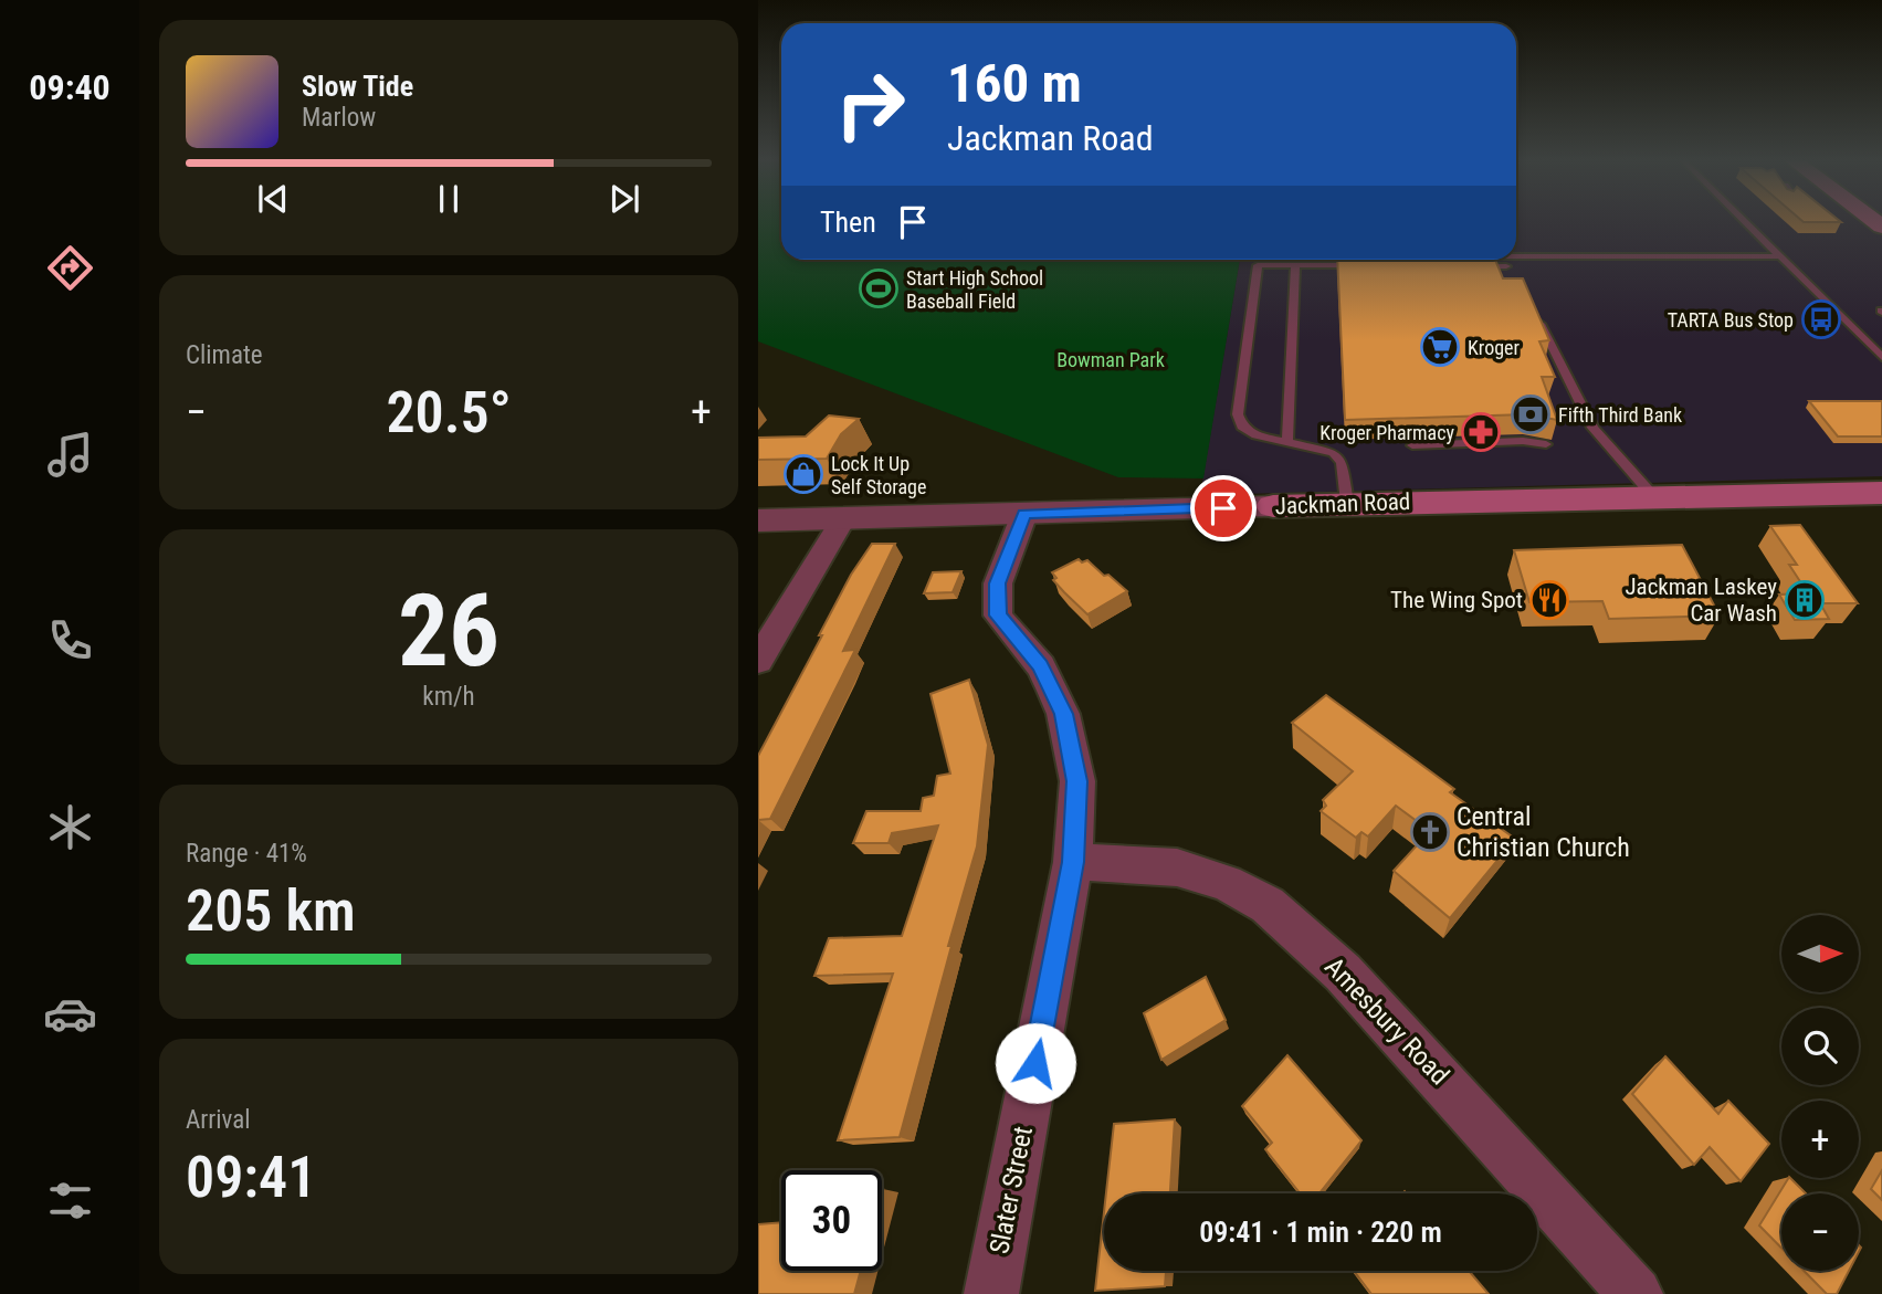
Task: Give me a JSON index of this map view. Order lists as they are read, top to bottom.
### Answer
{
  "streets": {
    "main road": ["Jackman Road"],
    "street": ["Amesbury Road", "Slater Street"]
  },
  "crossings": [
    ["Jackman Road", "Slater Street"],
    ["Amesbury Road", "Slater Street"]
  ],
  "parks": ["Bowman Park"],
  "places": {
    "sports": ["Start High School Baseball Field"],
    "bus stop": ["TARTA Bus Stop"],
    "supermarket": ["Kroger"],
    "bank": ["Fifth Third Bank"],
    "pharmacy": ["Kroger Pharmacy"],
    "shop": ["Lock It Up Self Storage"],
    "restaurant": ["The Wing Spot"],
    "building": ["Jackman Laskey Car Wash"],
    "church": ["Central Christian Church"]
  },
  "north": "right",
  "page": {
    "tabs": "09:40",
    "turn": ["160 m", "Jackman Road"],
    "song": ["Slow Tide", "Marlow"],
    "then": "Then",
    "tile": [
      "Climate",
      ["26", "km/h"],
      ["Range · 41%", "205 km"],
      ["Arrival", "09:41"]
    ],
    "heat": ["−", "20.5°", "+"],
    "map_buttons": ["+", "−"],
    "limit": "30",
    "trip": "09:41 · 1 min · 220 m"
  }
}
